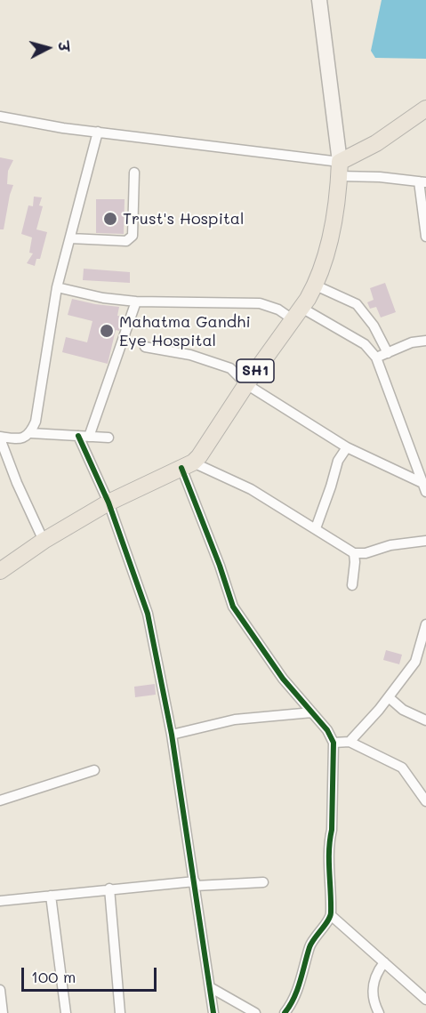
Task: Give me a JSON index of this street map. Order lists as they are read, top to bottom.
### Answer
{
  "streets": {
    "main road": ["SH1"]
  },
  "places": ["Trust's Hospital", "Mahatma Gandhi Eye Hospital"],
  "scale_bar": "100 m",
  "north": "right"
}
